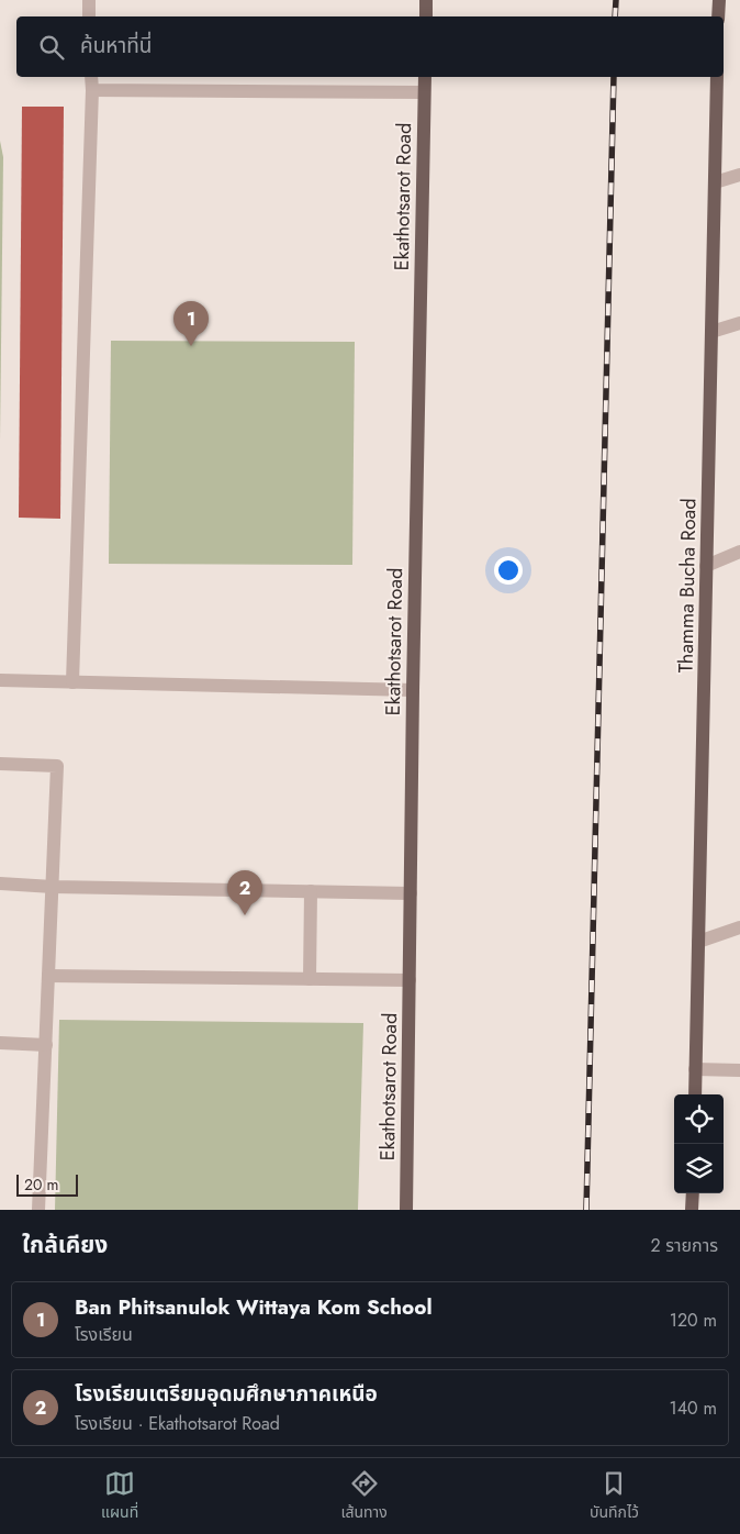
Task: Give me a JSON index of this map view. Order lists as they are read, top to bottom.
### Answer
{
  "streets": {
    "main road": ["Ekathotsarot Road", "Thamma Bucha Road"]
  },
  "scale_bar": "20 m",
  "page": {
    "search": "ค้นหาที่นี่",
    "pins": ["1", "2"],
    "scale": "20 m",
    "heading": ["ใกล้เคียง", "2 รายการ"],
    "list": [
      {
        "mark": "1",
        "name": "Ban Phitsanulok Wittaya Kom School",
        "note": "โรงเรียน",
        "value": "120 m"
      },
      {
        "mark": "2",
        "name": "โรงเรียนเตรียมอุดมศึกษาภาคเหนือ",
        "note": "โรงเรียน · Ekathotsarot Road",
        "value": "140 m"
      }
    ],
    "nav": ["แผนที่", "เส้นทาง", "บันทึกไว้"]
  }
}
